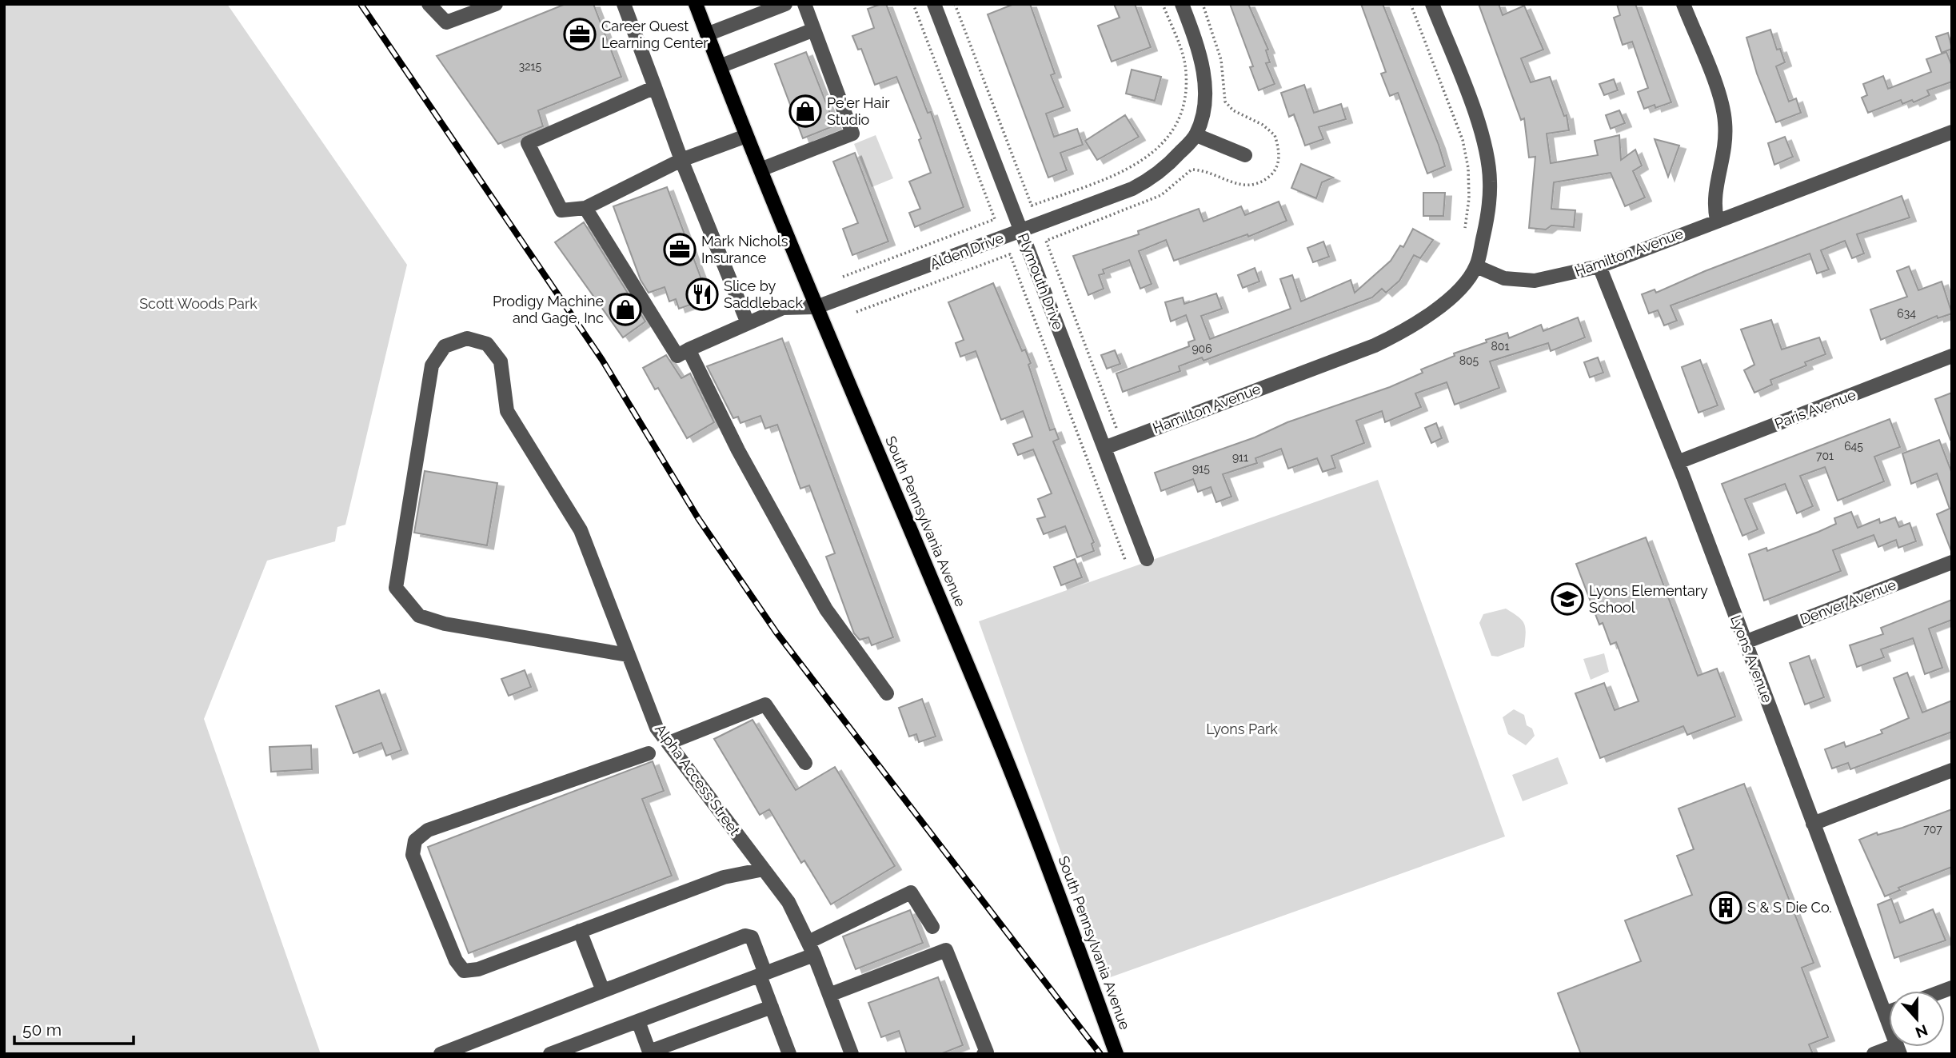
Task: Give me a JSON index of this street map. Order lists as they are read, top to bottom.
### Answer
{
  "streets": {
    "main road": ["South Pennsylvania Avenue"],
    "street": [
      "Alden Drive",
      "Hamilton Avenue",
      "Plymouth Drive",
      "Paris Avenue",
      "Denver Avenue",
      "Lyons Avenue",
      "Alpha Access Street"
    ]
  },
  "crossings": [
    ["Alden Drive", "Plymouth Drive"],
    ["Alden Drive", "South Pennsylvania Avenue"],
    ["Hamilton Avenue", "Plymouth Drive"],
    ["Hamilton Avenue", "Lyons Avenue"],
    ["Paris Avenue", "Lyons Avenue"],
    ["Denver Avenue", "Lyons Avenue"]
  ],
  "parks": ["Scott Woods Park", "Lyons Park"],
  "places": {
    "office": ["Career Quest Learning Center", "Mark Nichols Insurance"],
    "shop": ["Pe'er Hair Studio", "Prodigy Machine and Gage, Inc"],
    "restaurant": ["Slice by Saddleback"],
    "school or university": ["Lyons Elementary School"],
    "building": ["S & S Die Co."]
  },
  "house_numbers": [
    "3215",
    "634",
    "801",
    "906",
    "805",
    "645",
    "701",
    "911",
    "915",
    "707"
  ],
  "scale_bar": "50 m",
  "north": "bottom"
}
